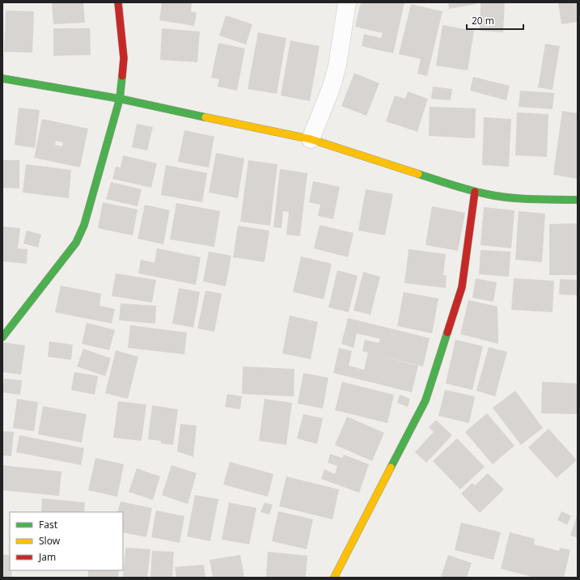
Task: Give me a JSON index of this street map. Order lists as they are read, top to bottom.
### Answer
{
  "legend": ["Fast", "Slow", "Jam"],
  "scale_bar": "20 m"
}
